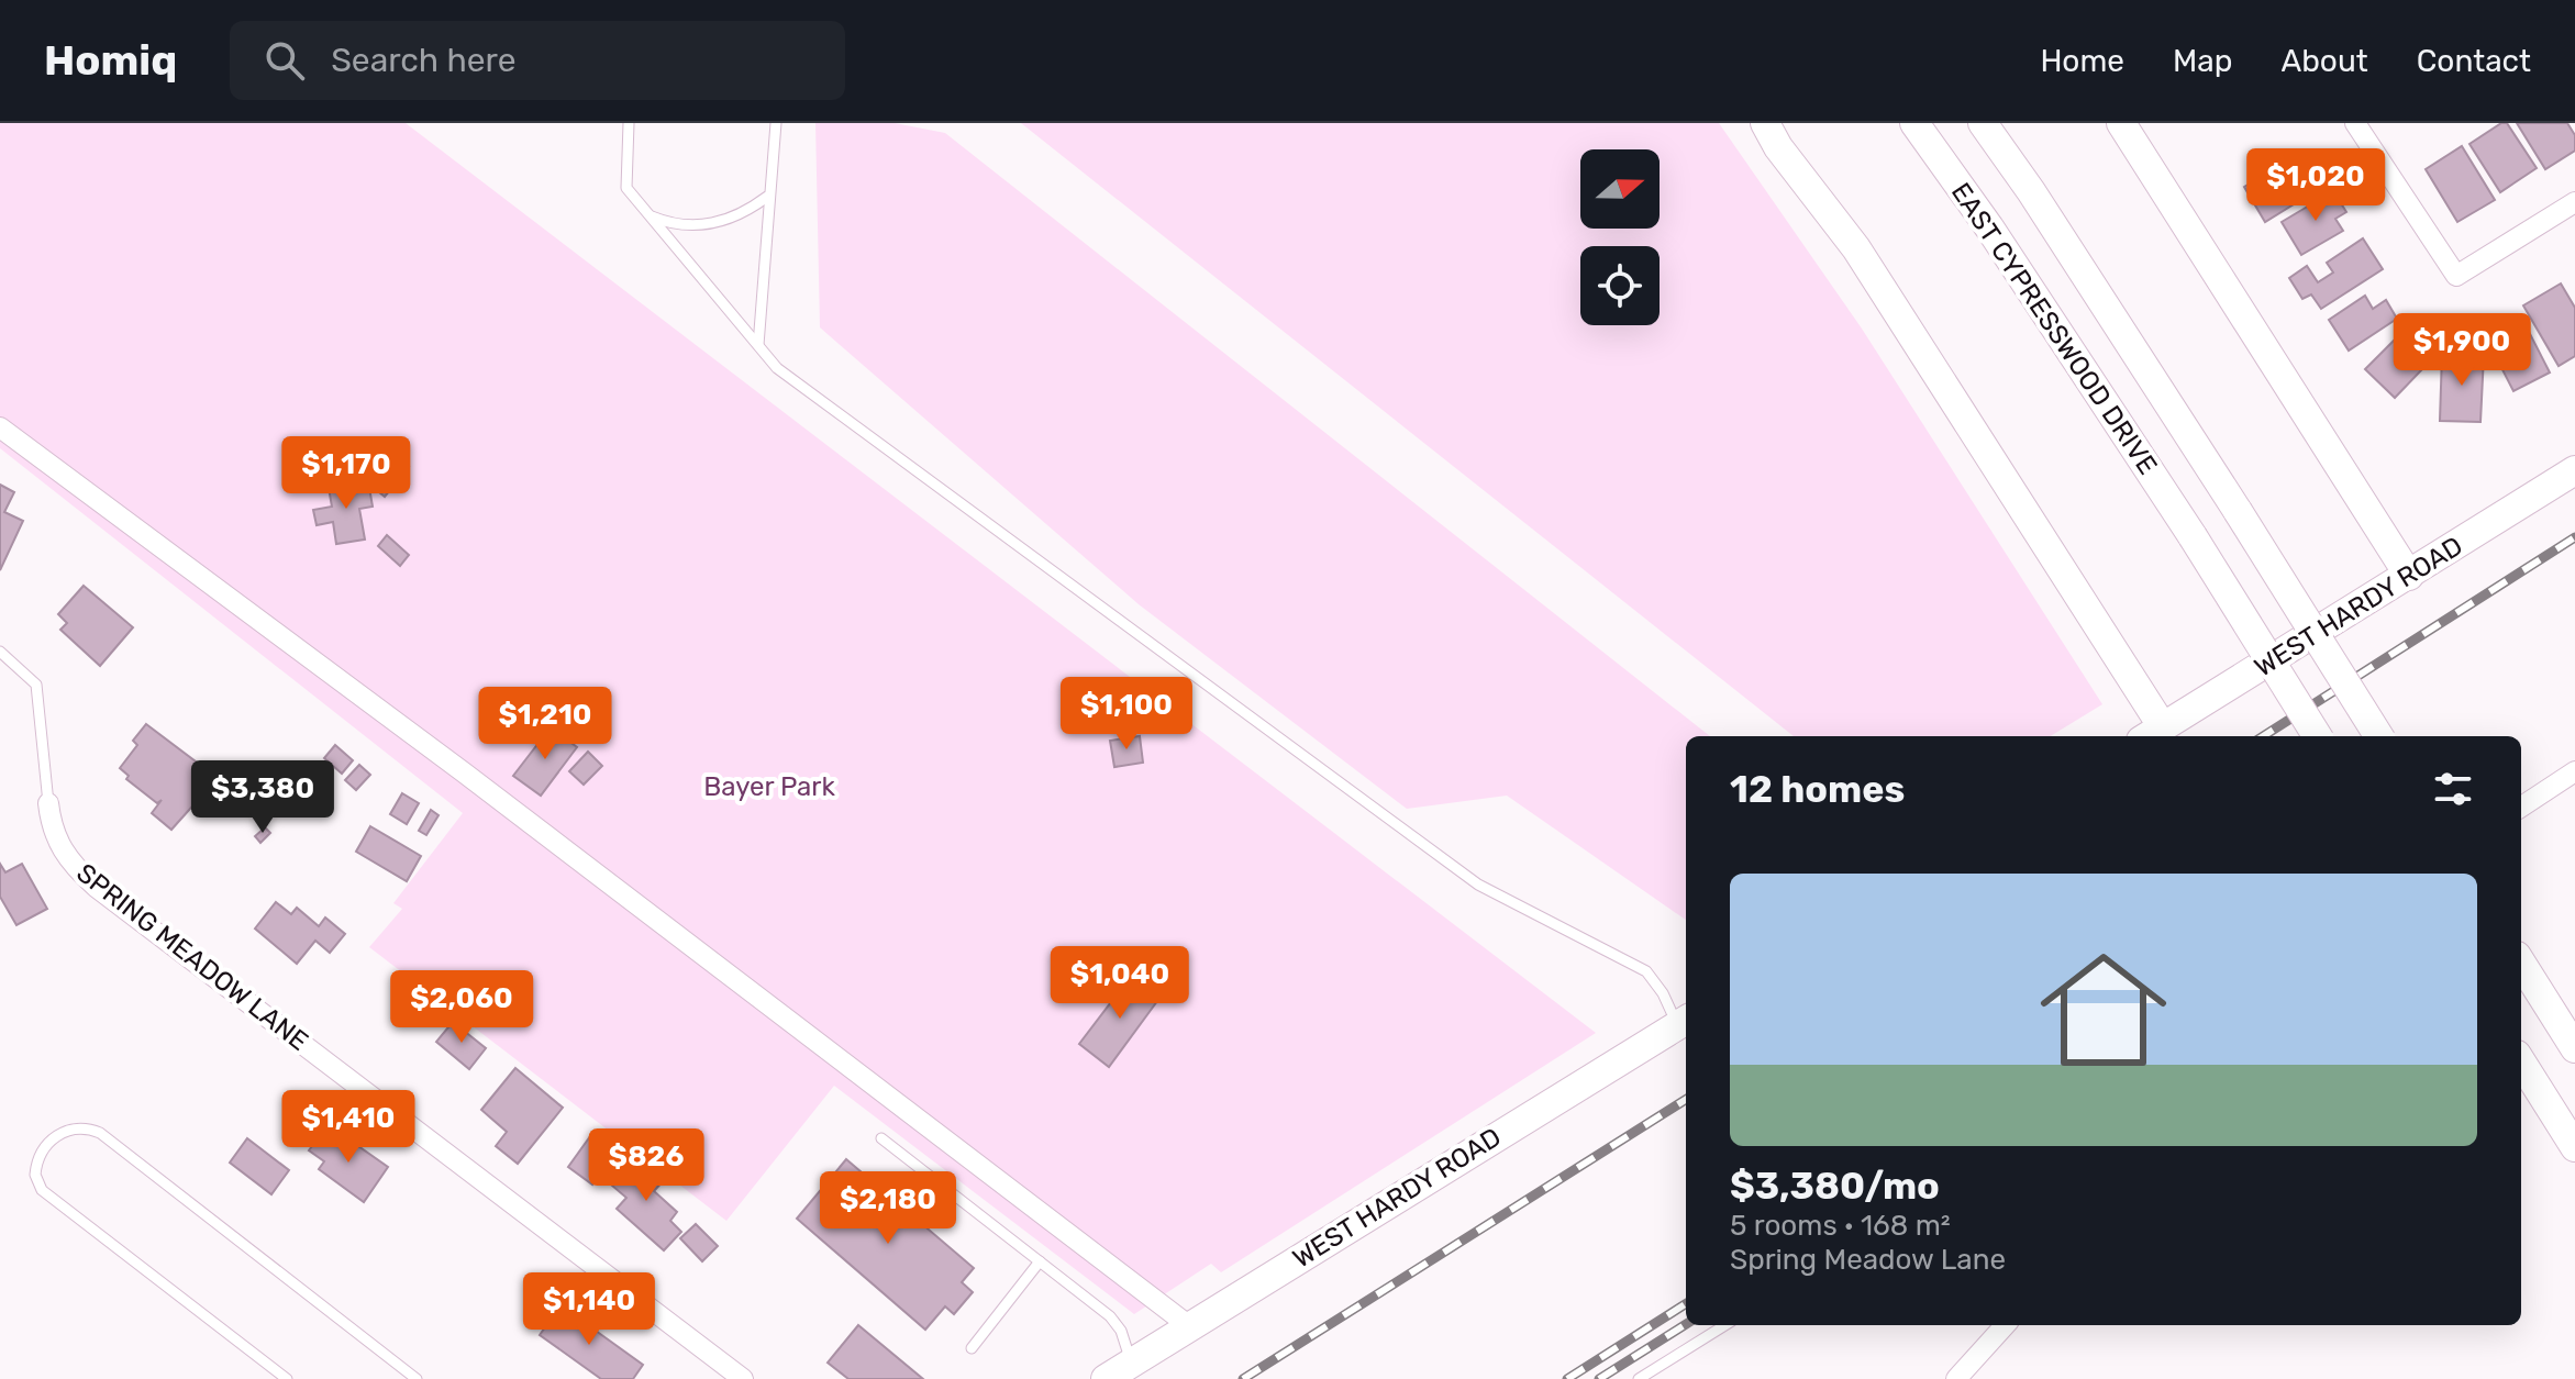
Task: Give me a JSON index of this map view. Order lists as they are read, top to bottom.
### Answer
{
  "streets": {
    "main road": ["EAST CYPRESSWOOD DRIVE", "WEST HARDY ROAD"],
    "street": ["SPRING MEADOW LANE"]
  },
  "parks": ["Bayer Park"],
  "north": "right",
  "page": {
    "header": "Homiq",
    "search": "Search here",
    "nav": [
      "Home",
      "Map",
      "About",
      "Contact"
    ],
    "price": [
      "$1,020",
      "$1,900",
      "$1,170",
      "$1,100",
      "$1,210",
      "$3,380",
      "$1,040",
      "$2,060",
      "$1,410",
      "$826",
      "$2,180",
      "$1,140"
    ],
    "heading": "12 homes",
    "list": [
      {
        "name": "$3,380/mo",
        "note": "5 rooms · 168 m² · Spring Meadow Lane"
      }
    ]
  }
}
